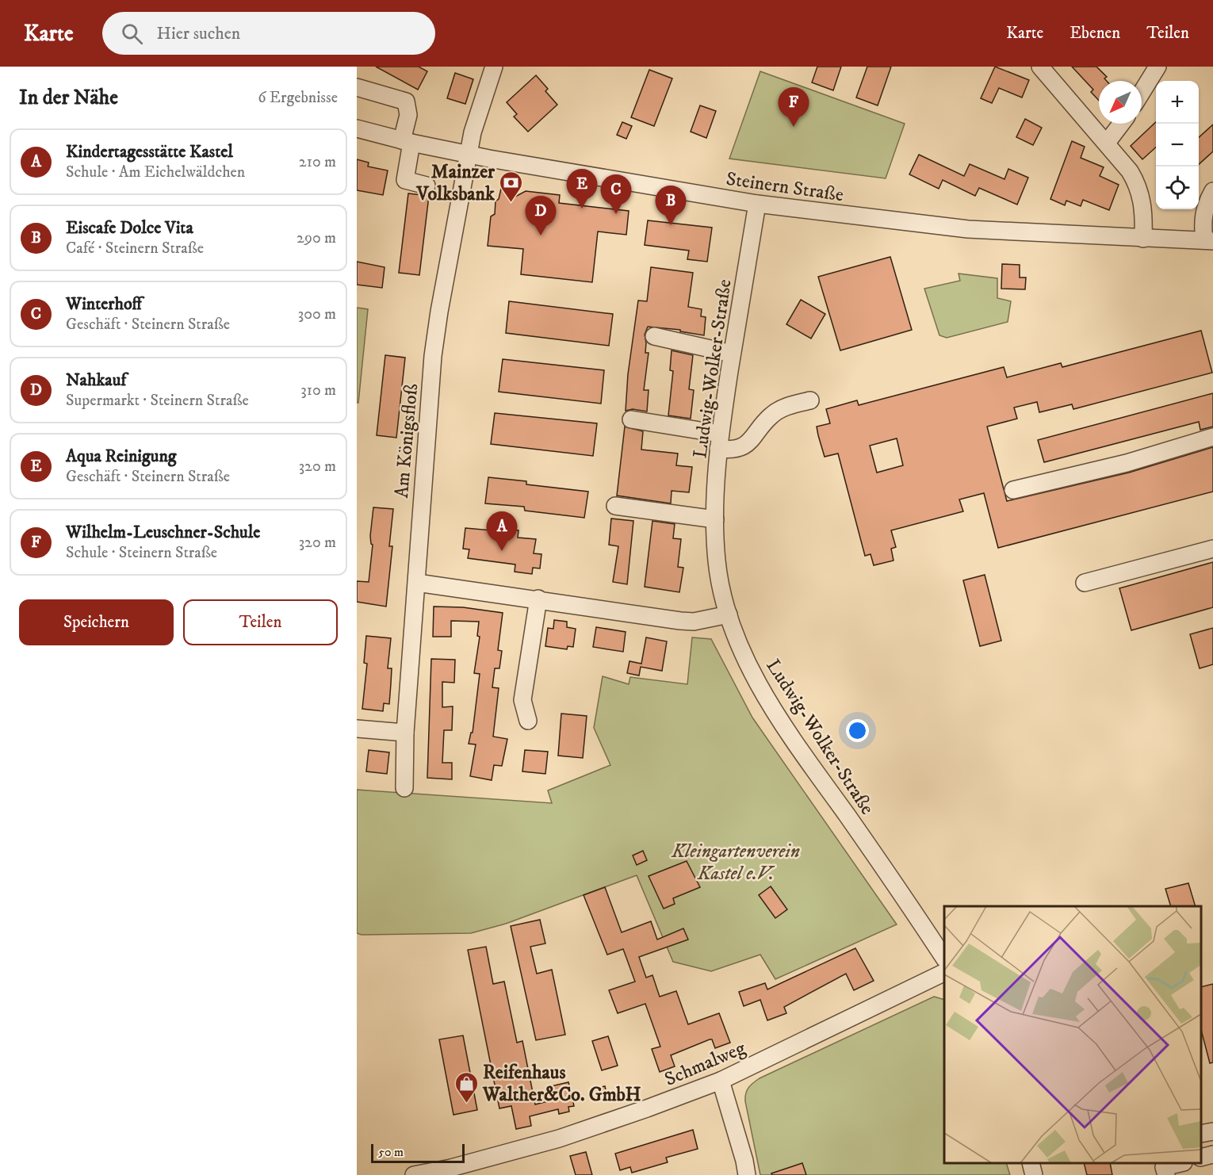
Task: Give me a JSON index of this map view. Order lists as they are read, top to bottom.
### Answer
{
  "streets": {
    "street": [
      "Steinern Straße",
      "Ludwig-Wolker-Straße",
      "Am Königsfloß",
      "Schmalweg"
    ]
  },
  "crossings": [
    ["Steinern Straße", "Ludwig-Wolker-Straße"],
    ["Steinern Straße", "Am Königsfloß"]
  ],
  "parks": ["Kleingartenverein Kastel e.V."],
  "places": {
    "bank": ["Mainzer Volksbank"],
    "shop": ["Reifenhaus Walther&Co. GmbH"]
  },
  "scale_bar": "50 m",
  "north": "bottom left",
  "page": {
    "header": "Karte",
    "search": "Hier suchen",
    "nav": ["Karte", "Ebenen", "Teilen"],
    "heading": ["In der Nähe", "6 Ergebnisse"],
    "map_buttons": ["+", "−"],
    "pins": [
      "F",
      "E",
      "C",
      "B",
      "D",
      "A"
    ],
    "list": [
      {
        "mark": "A",
        "name": "Kindertagesstätte Kastel",
        "note": "Schule · Am Eichelwäldchen",
        "value": "210 m"
      },
      {
        "mark": "B",
        "name": "Eiscafe Dolce Vita",
        "note": "Café · Steinern Straße",
        "value": "290 m"
      },
      {
        "mark": "C",
        "name": "Winterhoff",
        "note": "Geschäft · Steinern Straße",
        "value": "300 m"
      },
      {
        "mark": "D",
        "name": "Nahkauf",
        "note": "Supermarkt · Steinern Straße",
        "value": "310 m"
      },
      {
        "mark": "E",
        "name": "Aqua Reinigung",
        "note": "Geschäft · Steinern Straße",
        "value": "320 m"
      },
      {
        "mark": "F",
        "name": "Wilhelm-Leuschner-Schule",
        "note": "Schule · Steinern Straße",
        "value": "320 m"
      }
    ],
    "buttons": ["Speichern", "Teilen"],
    "scale": "50 m"
  }
}
